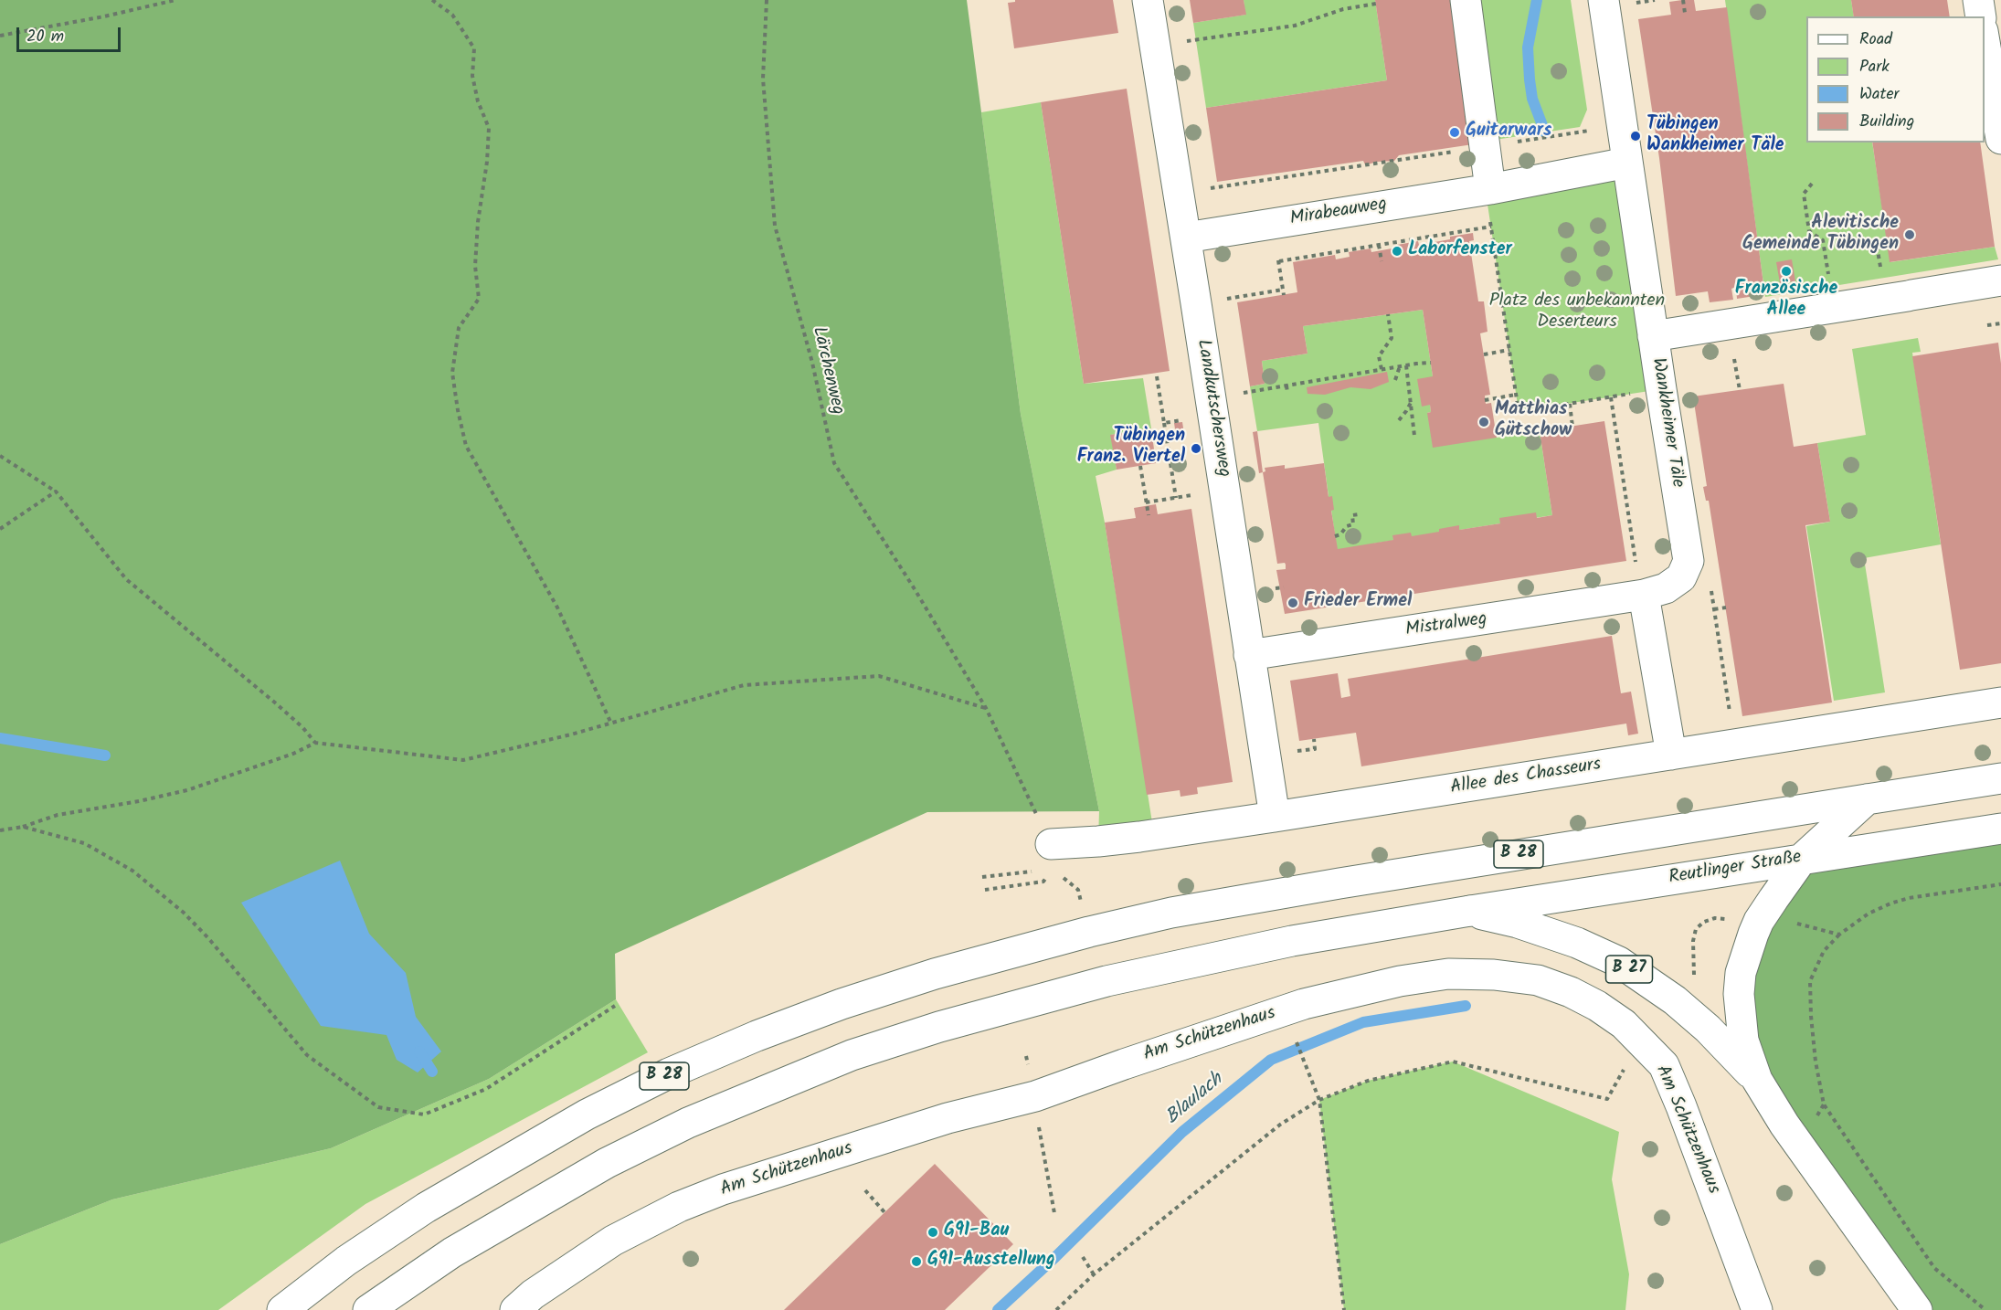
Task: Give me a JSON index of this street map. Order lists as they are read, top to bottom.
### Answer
{
  "streets": {
    "main road": [
      "Mirabeauweg",
      "Landkutschersweg",
      "Wankheimer Täle",
      "Mistralweg",
      "Allee des Chasseurs",
      "B 28",
      "Reutlinger Straße",
      "B 27",
      "Am Schützenhaus"
    ],
    "path": ["Lärchenweg"]
  },
  "crossings": [
    ["Mirabeauweg", "Landkutschersweg"],
    ["Mirabeauweg", "Wankheimer Täle"],
    ["Lärchenweg", "Allee des Chasseurs"],
    ["Landkutschersweg", "Mistralweg"],
    ["Landkutschersweg", "Allee des Chasseurs"],
    ["Wankheimer Täle", "Mistralweg"],
    ["Reutlinger Straße", "B 27"]
  ],
  "water": ["Blaulach"],
  "parks": ["Platz des unbekannten Deserteurs"],
  "places": [
    "Guitarwars",
    "Tübingen Wankheimer Täle",
    "Alevitische Gemeinde Tübingen",
    "Laborfenster",
    "Französische Allee",
    "Matthias Gütschow",
    "Tübingen Franz. Viertel",
    "Frieder Ermel",
    "G91-Bau",
    "G91-Ausstellung"
  ],
  "legend": [
    "Road",
    "Park",
    "Water",
    "Building"
  ],
  "scale_bar": "20 m"
}
